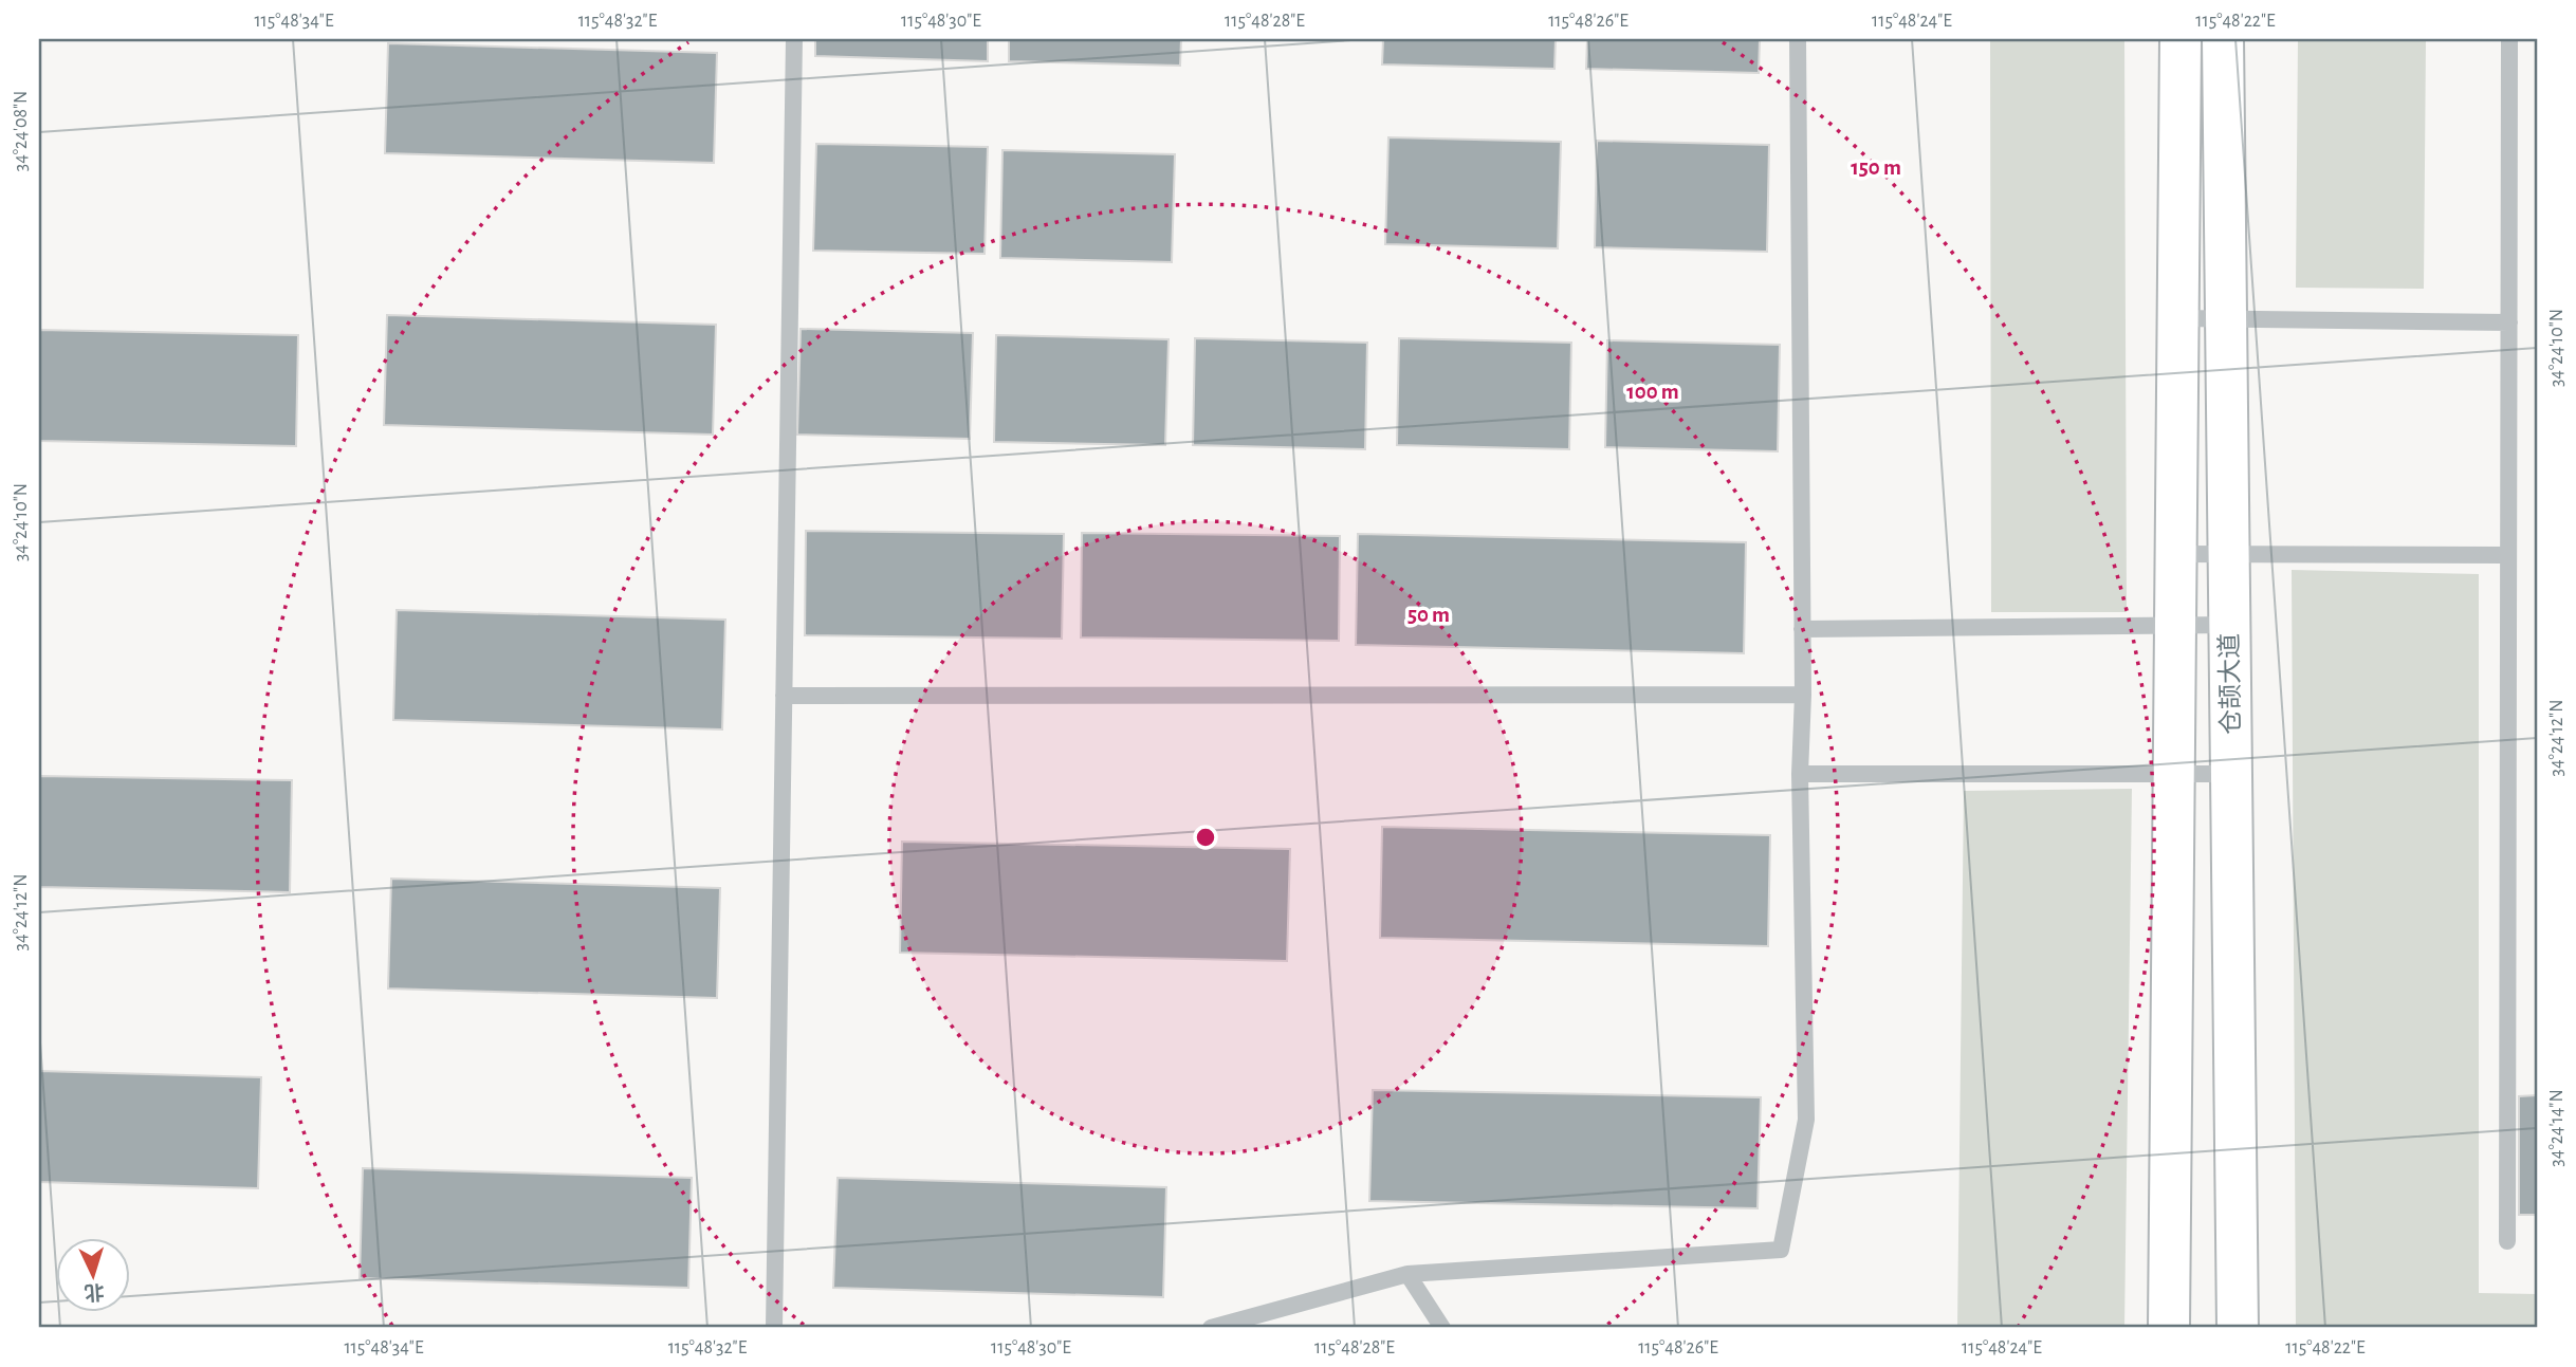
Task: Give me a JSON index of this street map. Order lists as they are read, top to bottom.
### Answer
{
  "streets": {
    "main road": ["仓颉大道"]
  },
  "north": "bottom",
  "coordinates": [
    "115°48'34\"E",
    "115°48'32\"E",
    "115°48'30\"E",
    "115°48'28\"E",
    "115°48'26\"E",
    "115°48'24\"E",
    "115°48'22\"E",
    "34°24'08\"N",
    "34°24'10\"N",
    "34°24'12\"N",
    "34°24'14\"N"
  ],
  "rings": ["150 m", "100 m", "50 m"]
}
